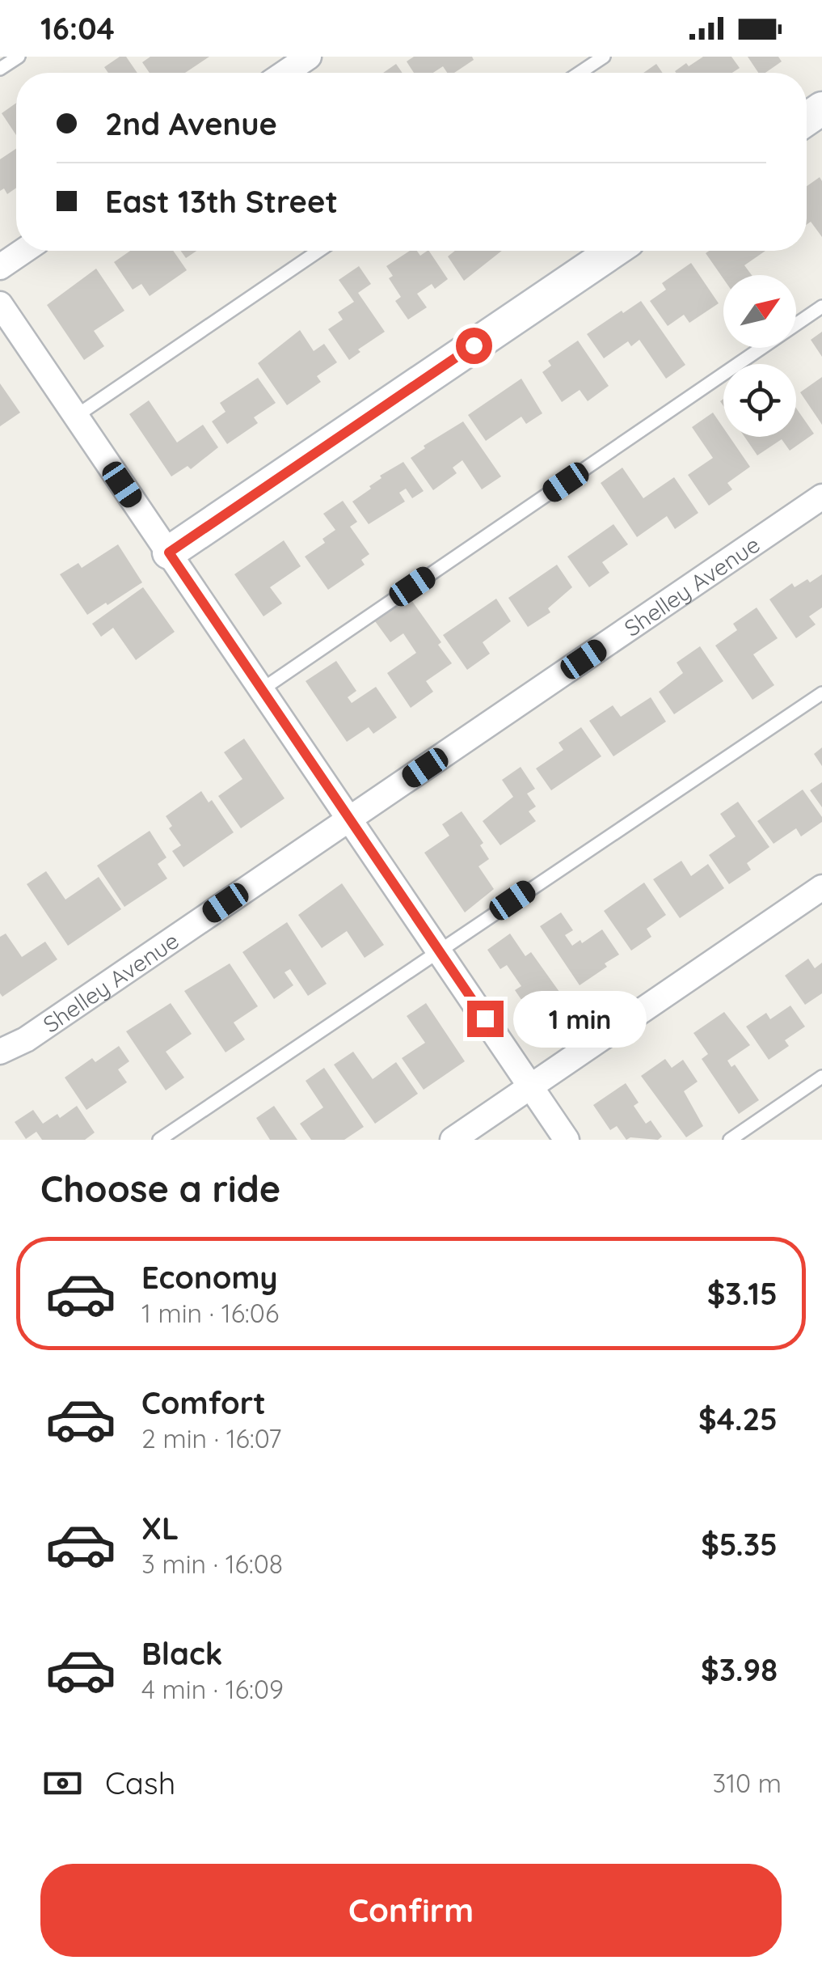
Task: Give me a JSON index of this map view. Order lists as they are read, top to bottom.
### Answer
{
  "streets": {
    "street": ["Shelley Avenue"]
  },
  "north": "top right",
  "page": {
    "status": "16:04",
    "banner": ["2nd Avenue", "East 13th Street"],
    "bubble": "1 min",
    "heading": "Choose a ride",
    "list": [
      {
        "name": "Economy",
        "note": "1 min · 16:06",
        "value": "$3.15"
      },
      {
        "name": "Comfort",
        "note": "2 min · 16:07",
        "value": "$4.25"
      },
      {
        "name": "XL",
        "note": "3 min · 16:08",
        "value": "$5.35"
      },
      {
        "name": "Black",
        "note": "4 min · 16:09",
        "value": "$3.98"
      }
    ],
    "pay": ["Cash", "310 m"],
    "buttons": "Confirm"
  }
}
